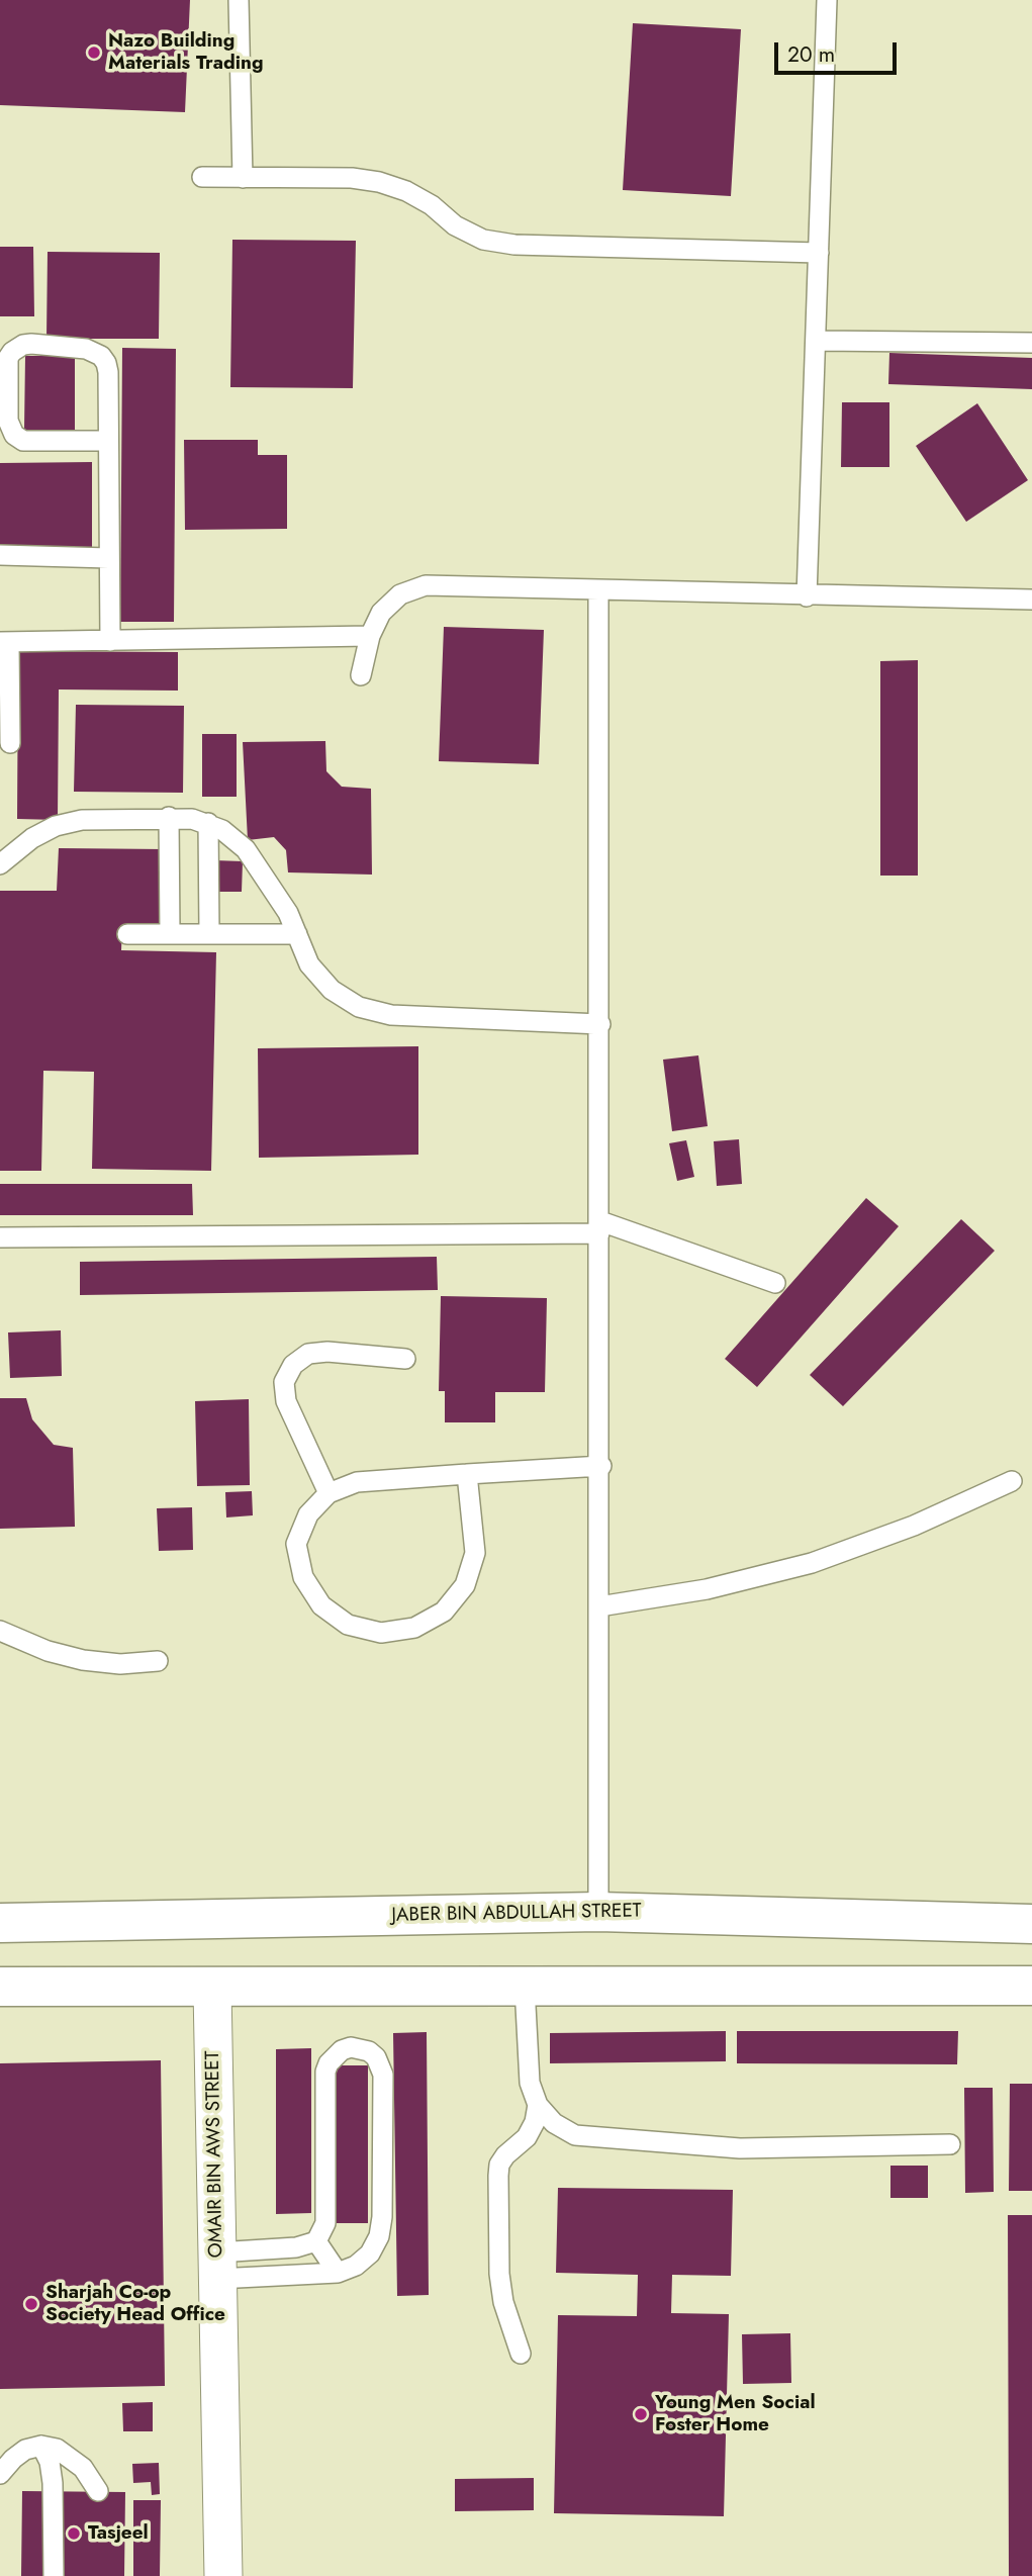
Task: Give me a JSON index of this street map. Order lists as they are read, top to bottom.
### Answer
{
  "streets": {
    "street": ["JABER BIN ABDULLAH STREET", "OMAIR BIN AWS STREET"]
  },
  "places": [
    "Nazo Building Materials Trading",
    "Sharjah Co-op Society Head Office",
    "Young Men Social Foster Home",
    "Tasjeel"
  ],
  "scale_bar": "20 m"
}
